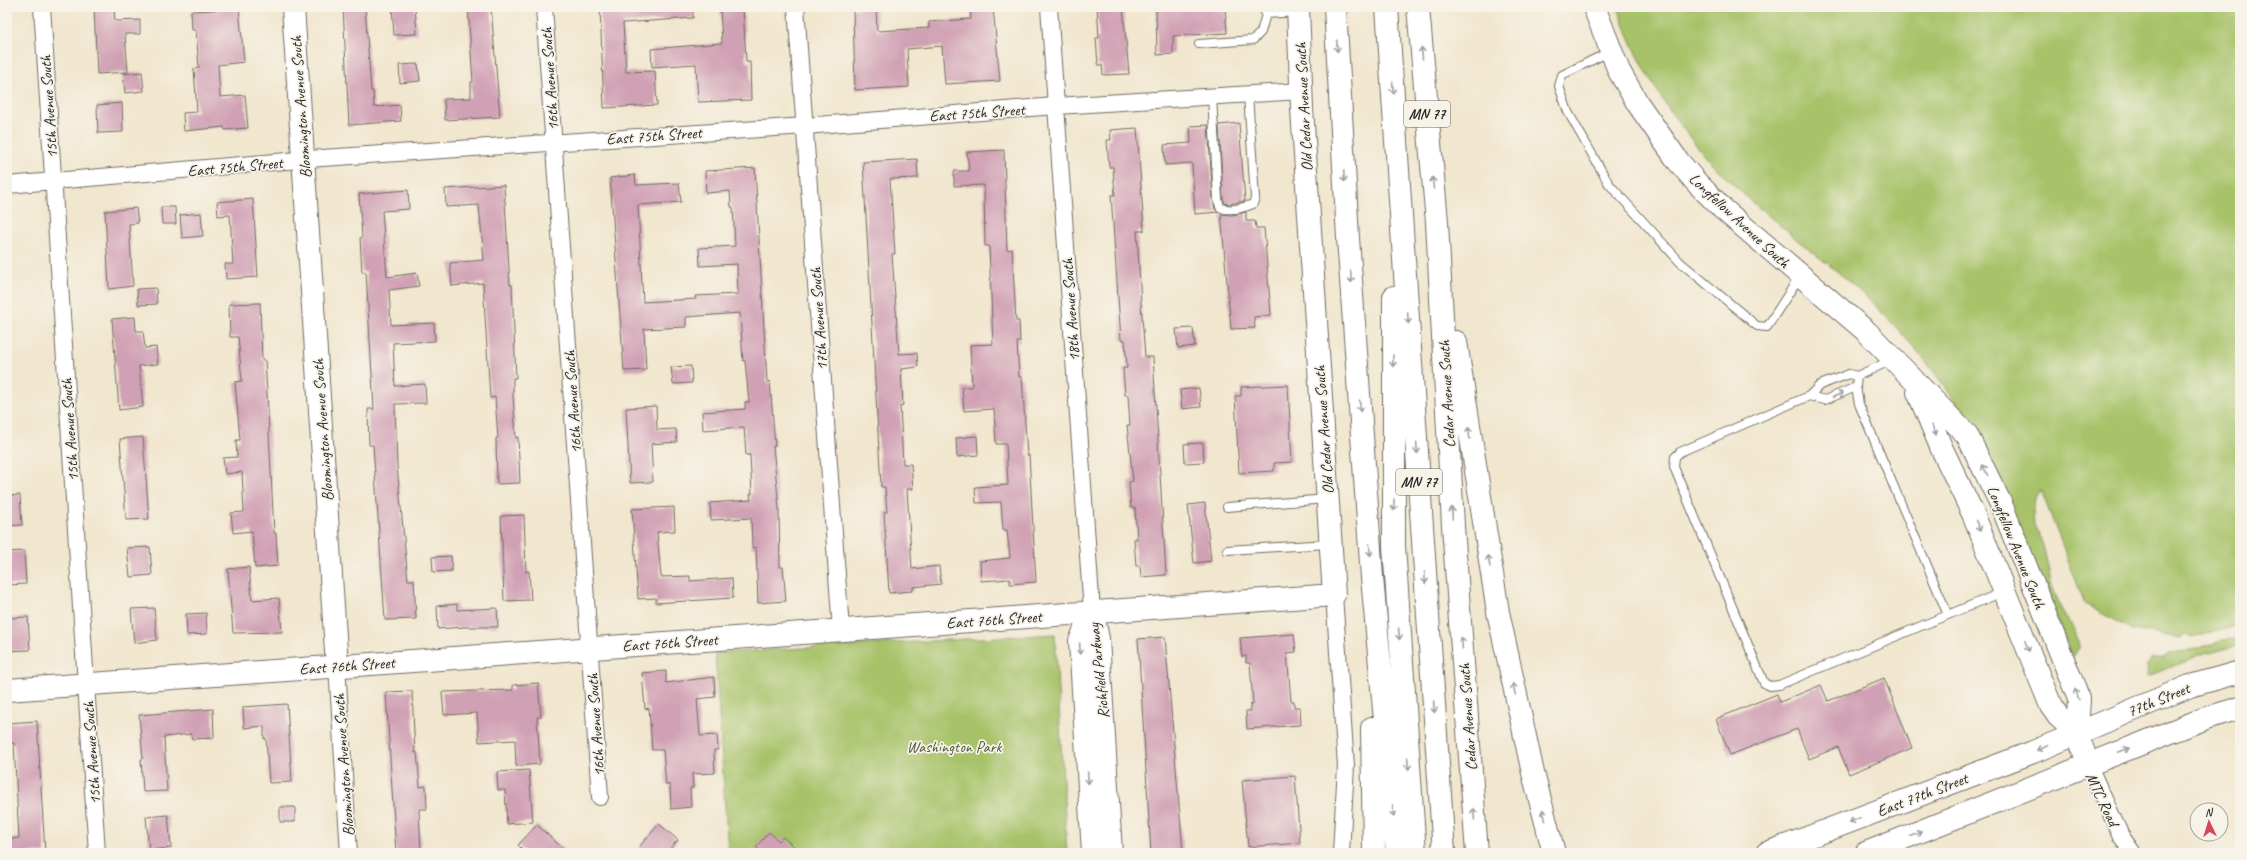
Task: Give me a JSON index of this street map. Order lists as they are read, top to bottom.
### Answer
{
  "streets": {
    "main road": [
      "Bloomington Avenue South",
      "Old Cedar Avenue South",
      "MN 77",
      "Longfellow Avenue South",
      "Cedar Avenue South",
      "East 76th Street",
      "Richfield Parkway",
      "77th Street",
      "East 77th Street"
    ],
    "street": [
      "16th Avenue South",
      "15th Avenue South",
      "East 75th Street",
      "18th Avenue South",
      "17th Avenue South",
      "MTC Road"
    ]
  },
  "crossings": [
    ["16th Avenue South", "East 75th Street"],
    ["16th Avenue South", "East 76th Street"],
    ["15th Avenue South", "East 75th Street"],
    ["15th Avenue South", "East 76th Street"],
    ["Bloomington Avenue South", "East 75th Street"],
    ["Bloomington Avenue South", "East 76th Street"],
    ["Old Cedar Avenue South", "East 75th Street"],
    ["Old Cedar Avenue South", "East 76th Street"],
    ["East 75th Street", "18th Avenue South"],
    ["East 75th Street", "17th Avenue South"],
    ["Longfellow Avenue South", "77th Street"],
    ["Longfellow Avenue South", "East 77th Street"],
    ["Longfellow Avenue South", "MTC Road"],
    ["18th Avenue South", "East 76th Street"],
    ["18th Avenue South", "Richfield Parkway"],
    ["17th Avenue South", "East 76th Street"],
    ["East 76th Street", "Richfield Parkway"],
    ["77th Street", "East 77th Street"]
  ],
  "parks": ["Washington Park"],
  "north": "top"
}
